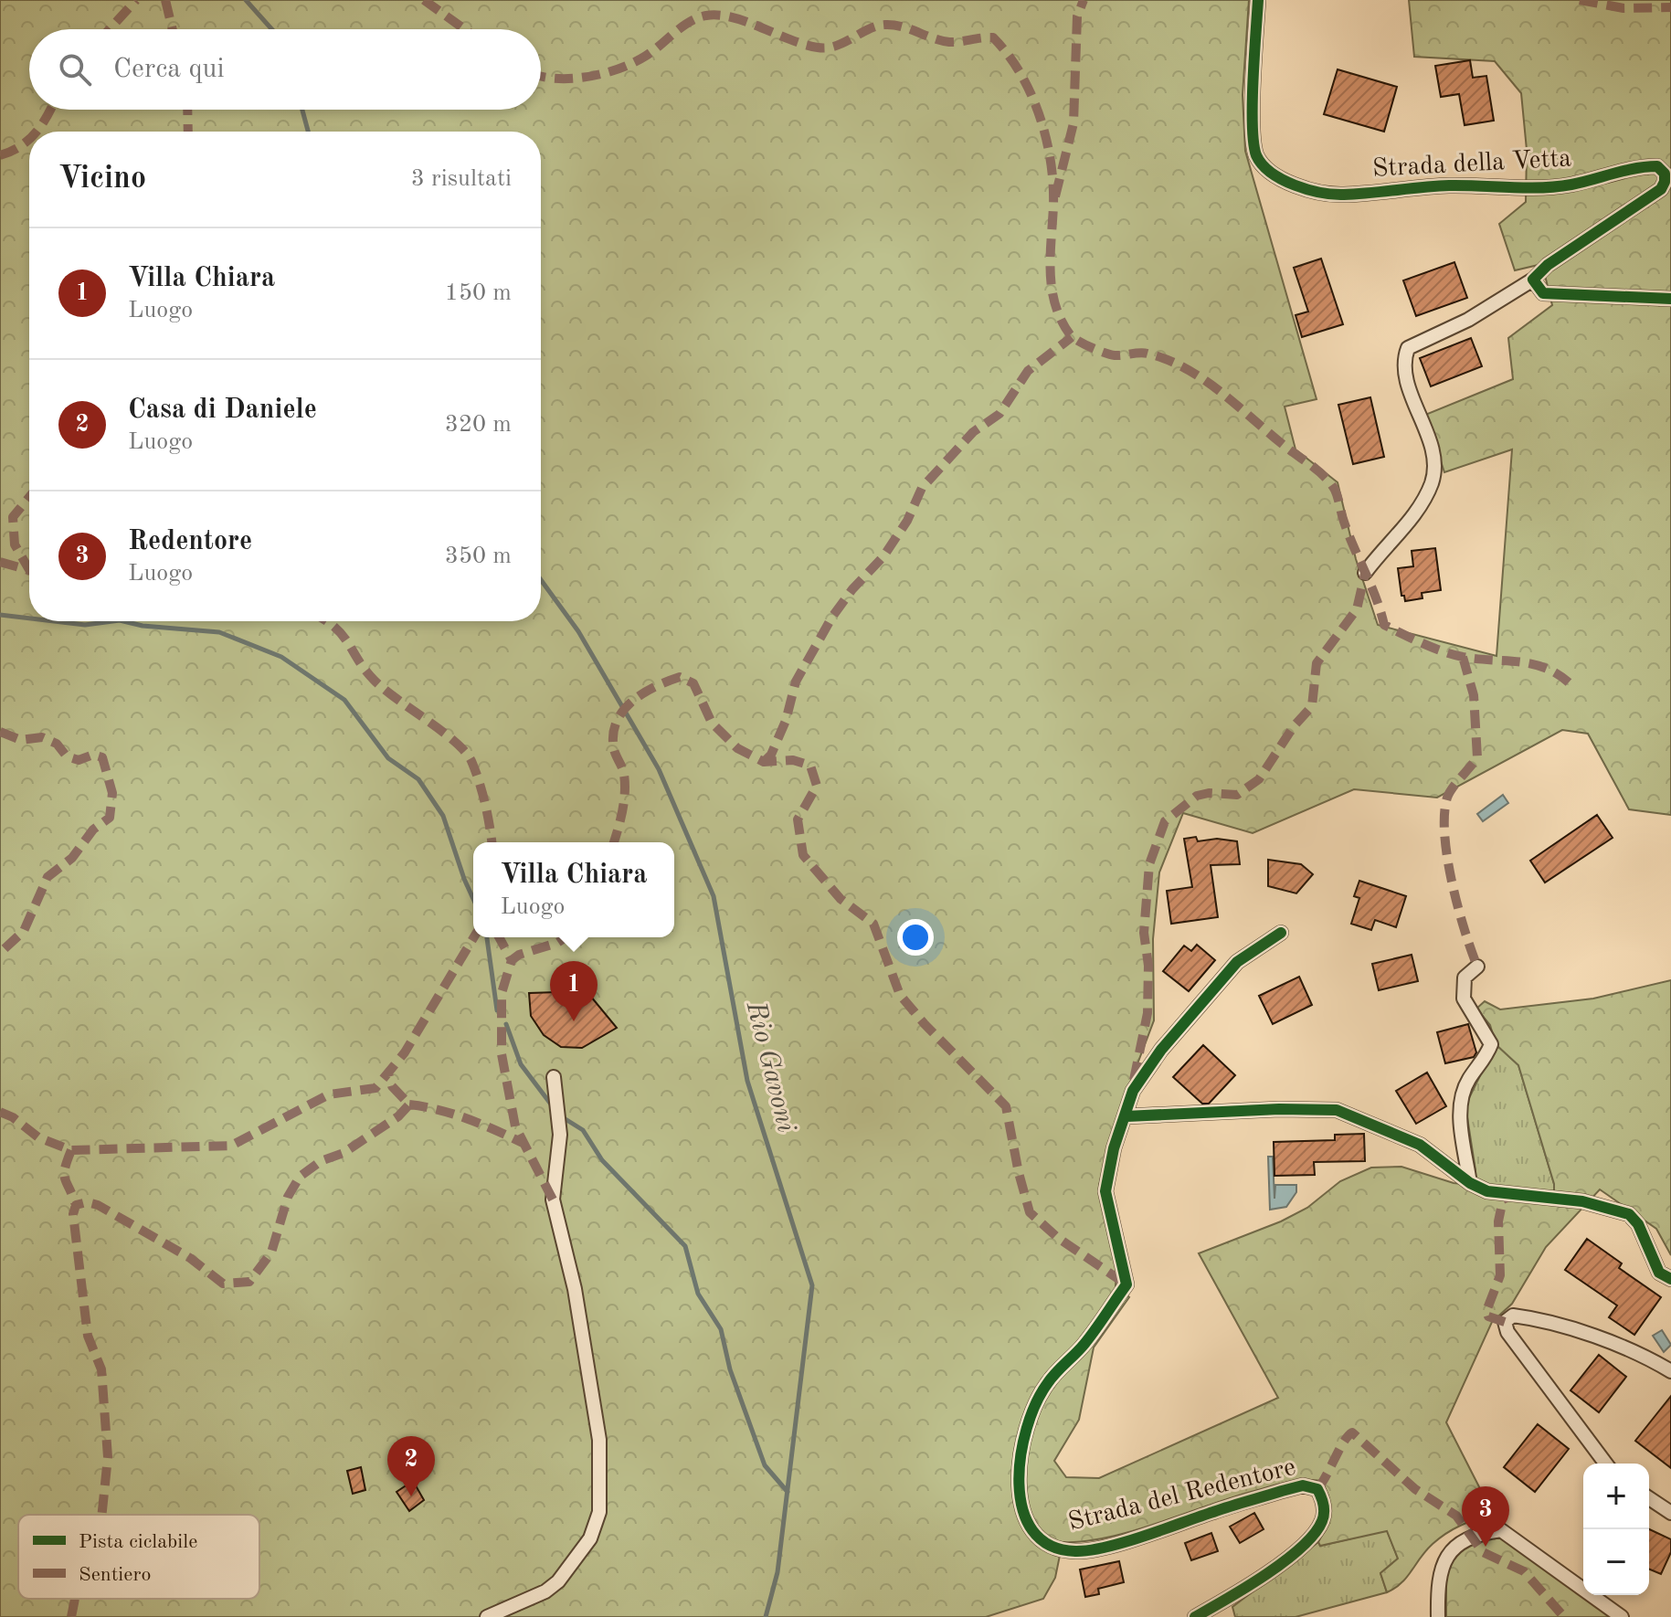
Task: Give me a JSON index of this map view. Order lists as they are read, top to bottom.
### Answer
{
  "streets": {
    "street": ["Strada della Vetta", "Strada del Redentore"]
  },
  "water": ["Rio Gavoni"],
  "legend": ["Pista ciclabile", "Sentiero"],
  "page": {
    "search": "Cerca qui",
    "heading": ["Vicino", "3 risultati"],
    "list": [
      {
        "mark": "1",
        "name": "Villa Chiara",
        "note": "Luogo",
        "value": "150 m"
      },
      {
        "mark": "2",
        "name": "Casa di Daniele",
        "note": "Luogo",
        "value": "320 m"
      },
      {
        "mark": "3",
        "name": "Redentore",
        "note": "Luogo",
        "value": "350 m"
      }
    ],
    "popup": ["Villa Chiara", "Luogo"],
    "pins": ["1", "2", "3"],
    "map_buttons": ["+", "−"]
  }
}
